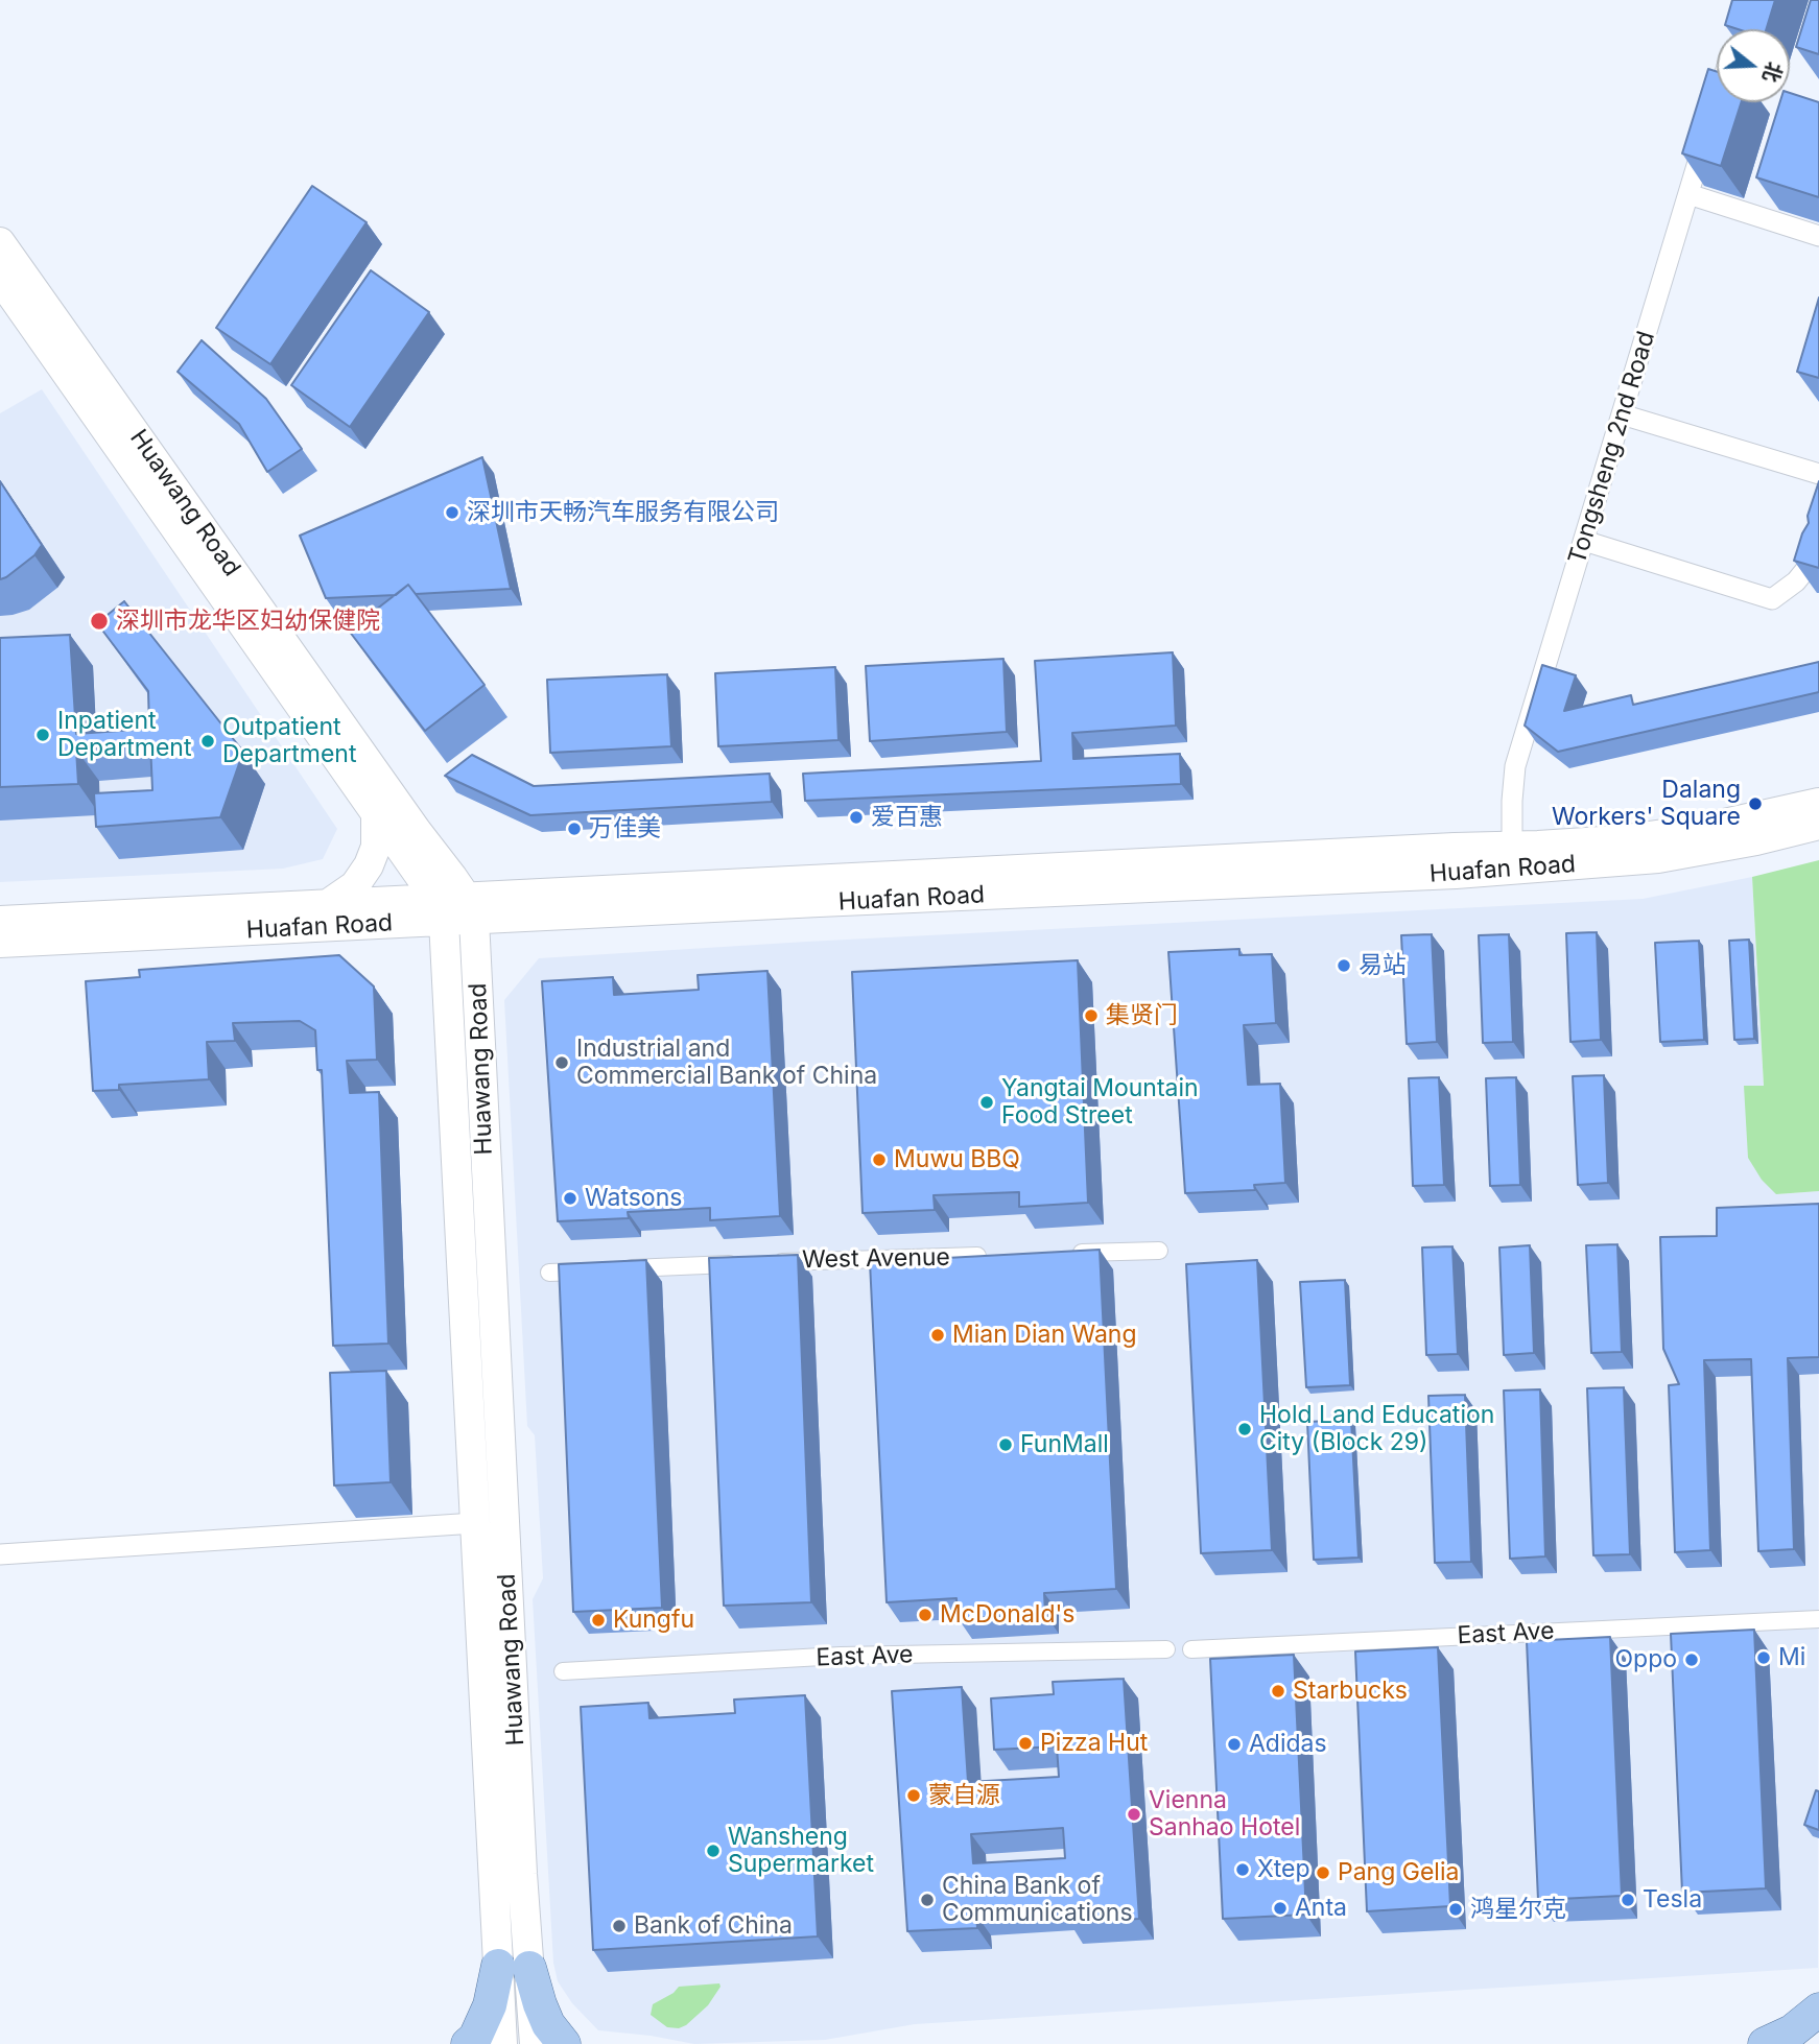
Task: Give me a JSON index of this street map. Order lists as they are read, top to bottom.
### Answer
{
  "streets": {
    "main road": ["Huawang Road", "Huafan Road"],
    "street": ["Tongsheng 2nd Road", "West Avenue", "East Ave"]
  },
  "crossings": [
    ["Tongsheng 2nd Road", "Huafan Road"],
    ["Huawang Road", "Huafan Road"]
  ],
  "places": [
    "深圳市天畅汽车服务有限公司",
    "深圳市龙华区妇幼保健院",
    "Inpatient Department",
    "Outpatient Department",
    "Dalang Workers' Square",
    "爱百惠",
    "万佳美",
    "易站",
    "集贤门",
    "Industrial and Commercial Bank of China",
    "Yangtai Mountain Food Street",
    "Muwu BBQ",
    "Watsons",
    "Mian Dian Wang",
    "Hold Land Education City (Block 29)",
    "FunMall",
    "McDonald's",
    "Kungfu",
    "Mi",
    "Oppo",
    "Starbucks",
    "Pizza Hut",
    "Adidas",
    "蒙自源",
    "Vienna Sanhao Hotel",
    "Wansheng Supermarket",
    "Xtep",
    "Pang Gelia",
    "China Bank of Communications",
    "Tesla",
    "Anta",
    "鸿星尔克",
    "Bank of China"
  ],
  "north": "right"
}
